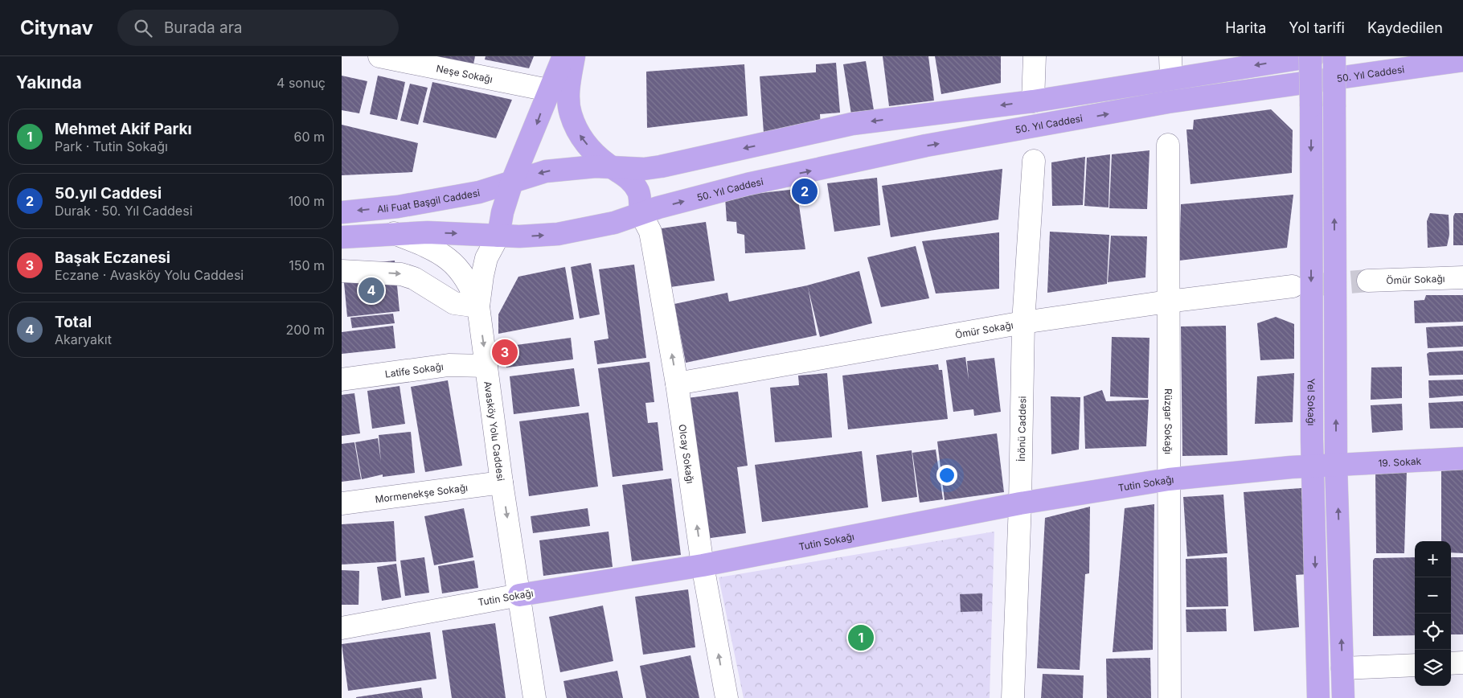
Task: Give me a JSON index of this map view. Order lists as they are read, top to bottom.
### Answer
{
  "streets": {
    "main road": [
      "50. Yıl Caddesi",
      "Ali Fuat Başgil Caddesi",
      "Yel Sokağı",
      "Avasköy Yolu Caddesi",
      "19. Sokak",
      "Tutin Sokağı"
    ],
    "street": [
      "Neşe Sokağı",
      "Ömür Sokağı",
      "Latife Sokağı",
      "Rüzgar Sokağı",
      "İnönü Caddesi",
      "Olcay Sokağı",
      "Mormenekşe Sokağı"
    ]
  },
  "crossings": [
    ["50. Yıl Caddesi", "Avasköy Yolu Caddesi"],
    ["50. Yıl Caddesi", "Olcay Sokağı"],
    ["Neşe Sokağı", "Avasköy Yolu Caddesi"],
    ["Ali Fuat Başgil Caddesi", "Avasköy Yolu Caddesi"],
    ["Ömür Sokağı", "Rüzgar Sokağı"],
    ["Ömür Sokağı", "İnönü Caddesi"],
    ["Ömür Sokağı", "Olcay Sokağı"],
    ["Latife Sokağı", "Avasköy Yolu Caddesi"],
    ["Yel Sokağı", "19. Sokak"],
    ["Yel Sokağı", "Tutin Sokağı"],
    ["Rüzgar Sokağı", "Tutin Sokağı"],
    ["İnönü Caddesi", "Tutin Sokağı"],
    ["Avasköy Yolu Caddesi", "Tutin Sokağı"],
    ["Avasköy Yolu Caddesi", "Mormenekşe Sokağı"],
    ["Olcay Sokağı", "Tutin Sokağı"],
    ["19. Sokak", "Tutin Sokağı"]
  ],
  "one_way": ["Avasköy Yolu Caddesi", "Olcay Sokağı"],
  "page": {
    "header": "Citynav",
    "search": "Burada ara",
    "nav": ["Harita", "Yol tarifi", "Kaydedilen"],
    "heading": ["Yakında", "4 sonuç"],
    "list": [
      {
        "mark": "1",
        "name": "Mehmet Akif Parkı",
        "note": "Park · Tutin Sokağı",
        "value": "60 m"
      },
      {
        "mark": "2",
        "name": "50.yıl Caddesi",
        "note": "Durak · 50. Yıl Caddesi",
        "value": "100 m"
      },
      {
        "mark": "3",
        "name": "Başak Eczanesi",
        "note": "Eczane · Avasköy Yolu Caddesi",
        "value": "150 m"
      },
      {
        "mark": "4",
        "name": "Total",
        "note": "Akaryakıt",
        "value": "200 m"
      }
    ],
    "pins": [
      "2",
      "4",
      "3",
      "1"
    ],
    "map_buttons": ["+", "−"]
  }
}
